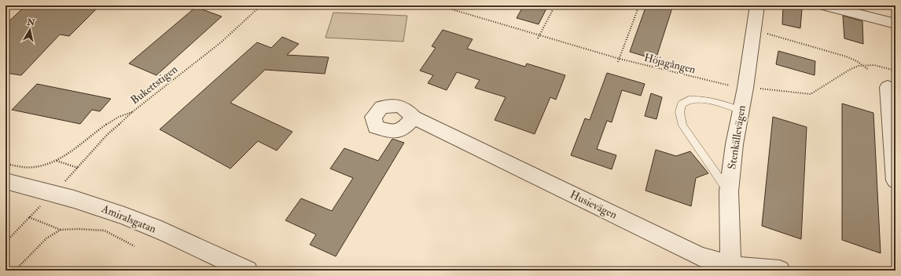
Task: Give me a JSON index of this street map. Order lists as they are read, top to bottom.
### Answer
{
  "streets": {
    "street": ["Stenkällevägen", "Husievägen", "Amiralsgatan"],
    "path": ["Höjagången", "Bukettstigen"]
  },
  "crossings": [
    ["Höjagången", "Stenkällevägen"],
    ["Stenkällevägen", "Husievägen"]
  ],
  "north": "top"
}
